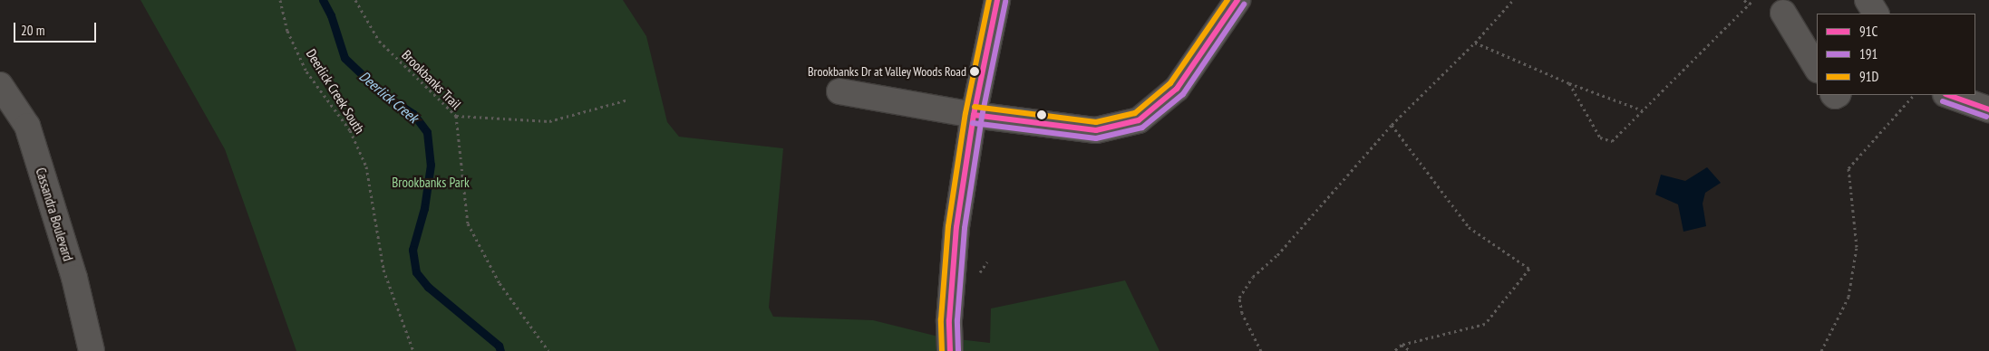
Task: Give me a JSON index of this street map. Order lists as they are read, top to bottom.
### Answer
{
  "streets": {
    "street": ["Cassandra Boulevard"],
    "path": ["Brookbanks Trail", "Deerlick Creek South"]
  },
  "water": ["Deerlick Creek"],
  "parks": ["Brookbanks Park"],
  "places": ["Brookbanks Dr at Valley Woods Road"],
  "lines": ["transit line 91C", "transit line 91D", "transit line 191"],
  "legend": ["91C", "191", "91D"],
  "scale_bar": "20 m"
}
